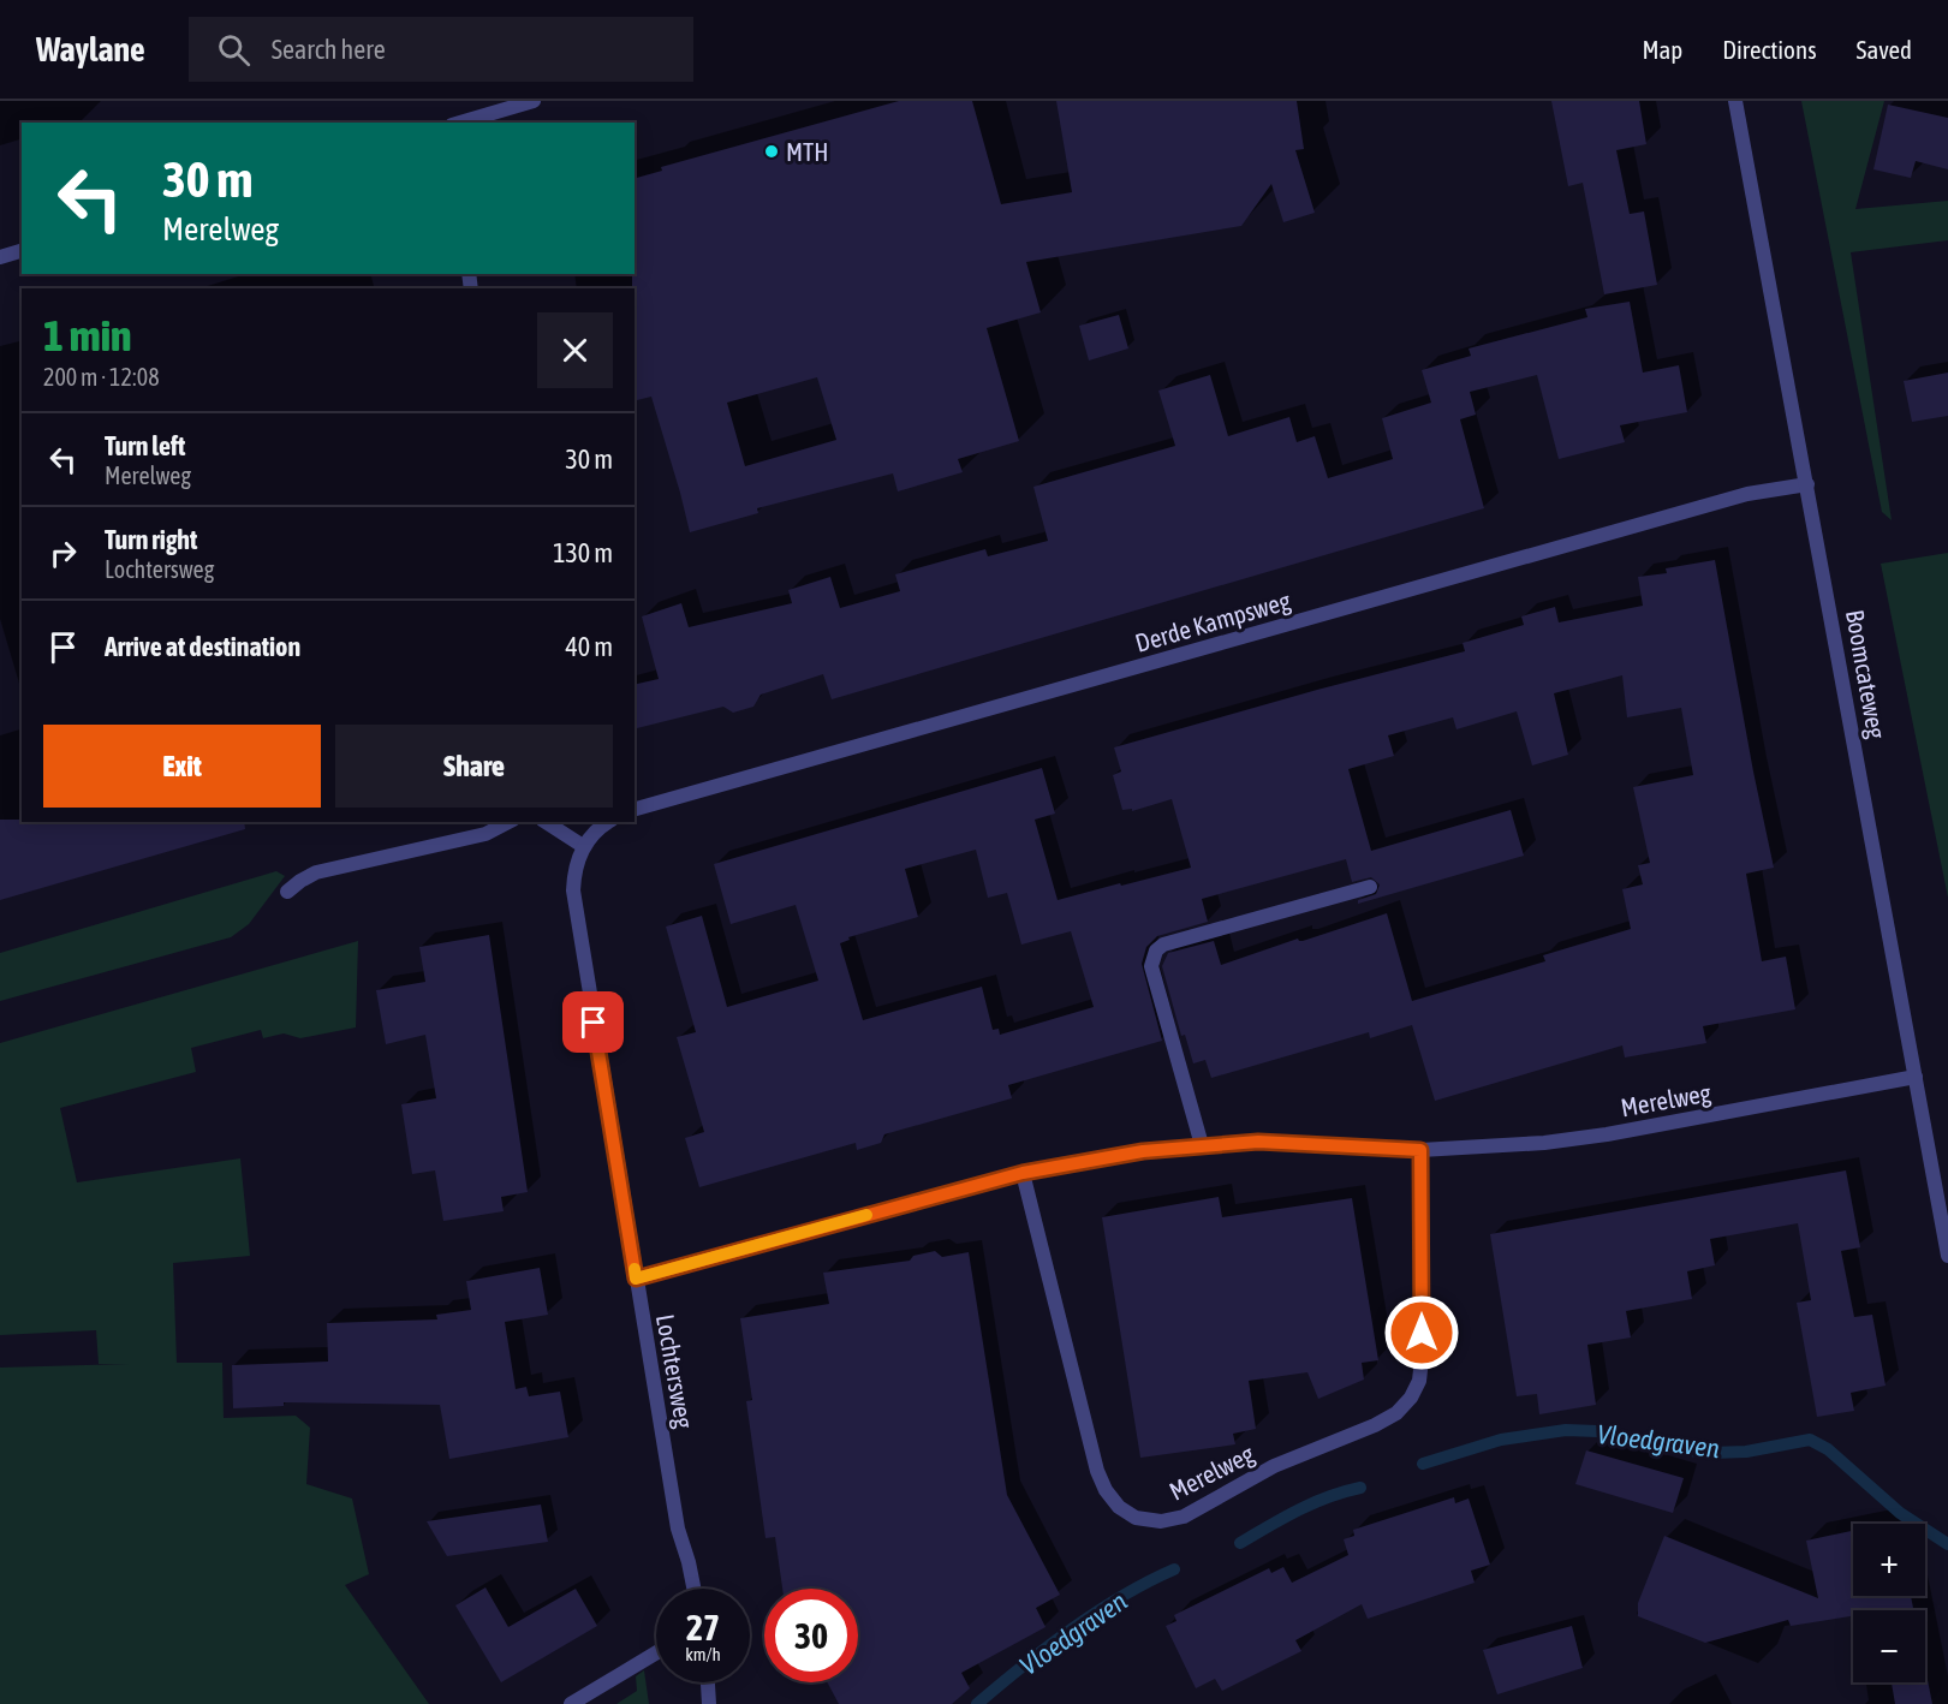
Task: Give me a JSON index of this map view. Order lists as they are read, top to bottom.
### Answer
{
  "streets": {
    "street": [
      "Derde Kampsweg",
      "Boomcateweg",
      "Merelweg",
      "Lochtersweg"
    ]
  },
  "crossings": [
    ["Derde Kampsweg", "Boomcateweg"],
    ["Boomcateweg", "Merelweg"],
    ["Merelweg", "Lochtersweg"]
  ],
  "water": ["Vloedgraven"],
  "places": ["MTH"],
  "page": {
    "header": "Waylane",
    "search": "Search here",
    "nav": ["Map", "Directions", "Saved"],
    "turn": ["30 m", "Merelweg"],
    "heading": ["1 min", "200 m · 12:08"],
    "list": [
      {
        "name": "Turn left",
        "note": "Merelweg",
        "value": "30 m"
      },
      {
        "name": "Turn right",
        "note": "Lochtersweg",
        "value": "130 m"
      },
      {
        "name": "Arrive at destination",
        "value": "40 m"
      }
    ],
    "buttons": ["Exit", "Share"],
    "map_buttons": ["+", "−"],
    "speed": "27 km/h",
    "limit": "30"
  }
}
